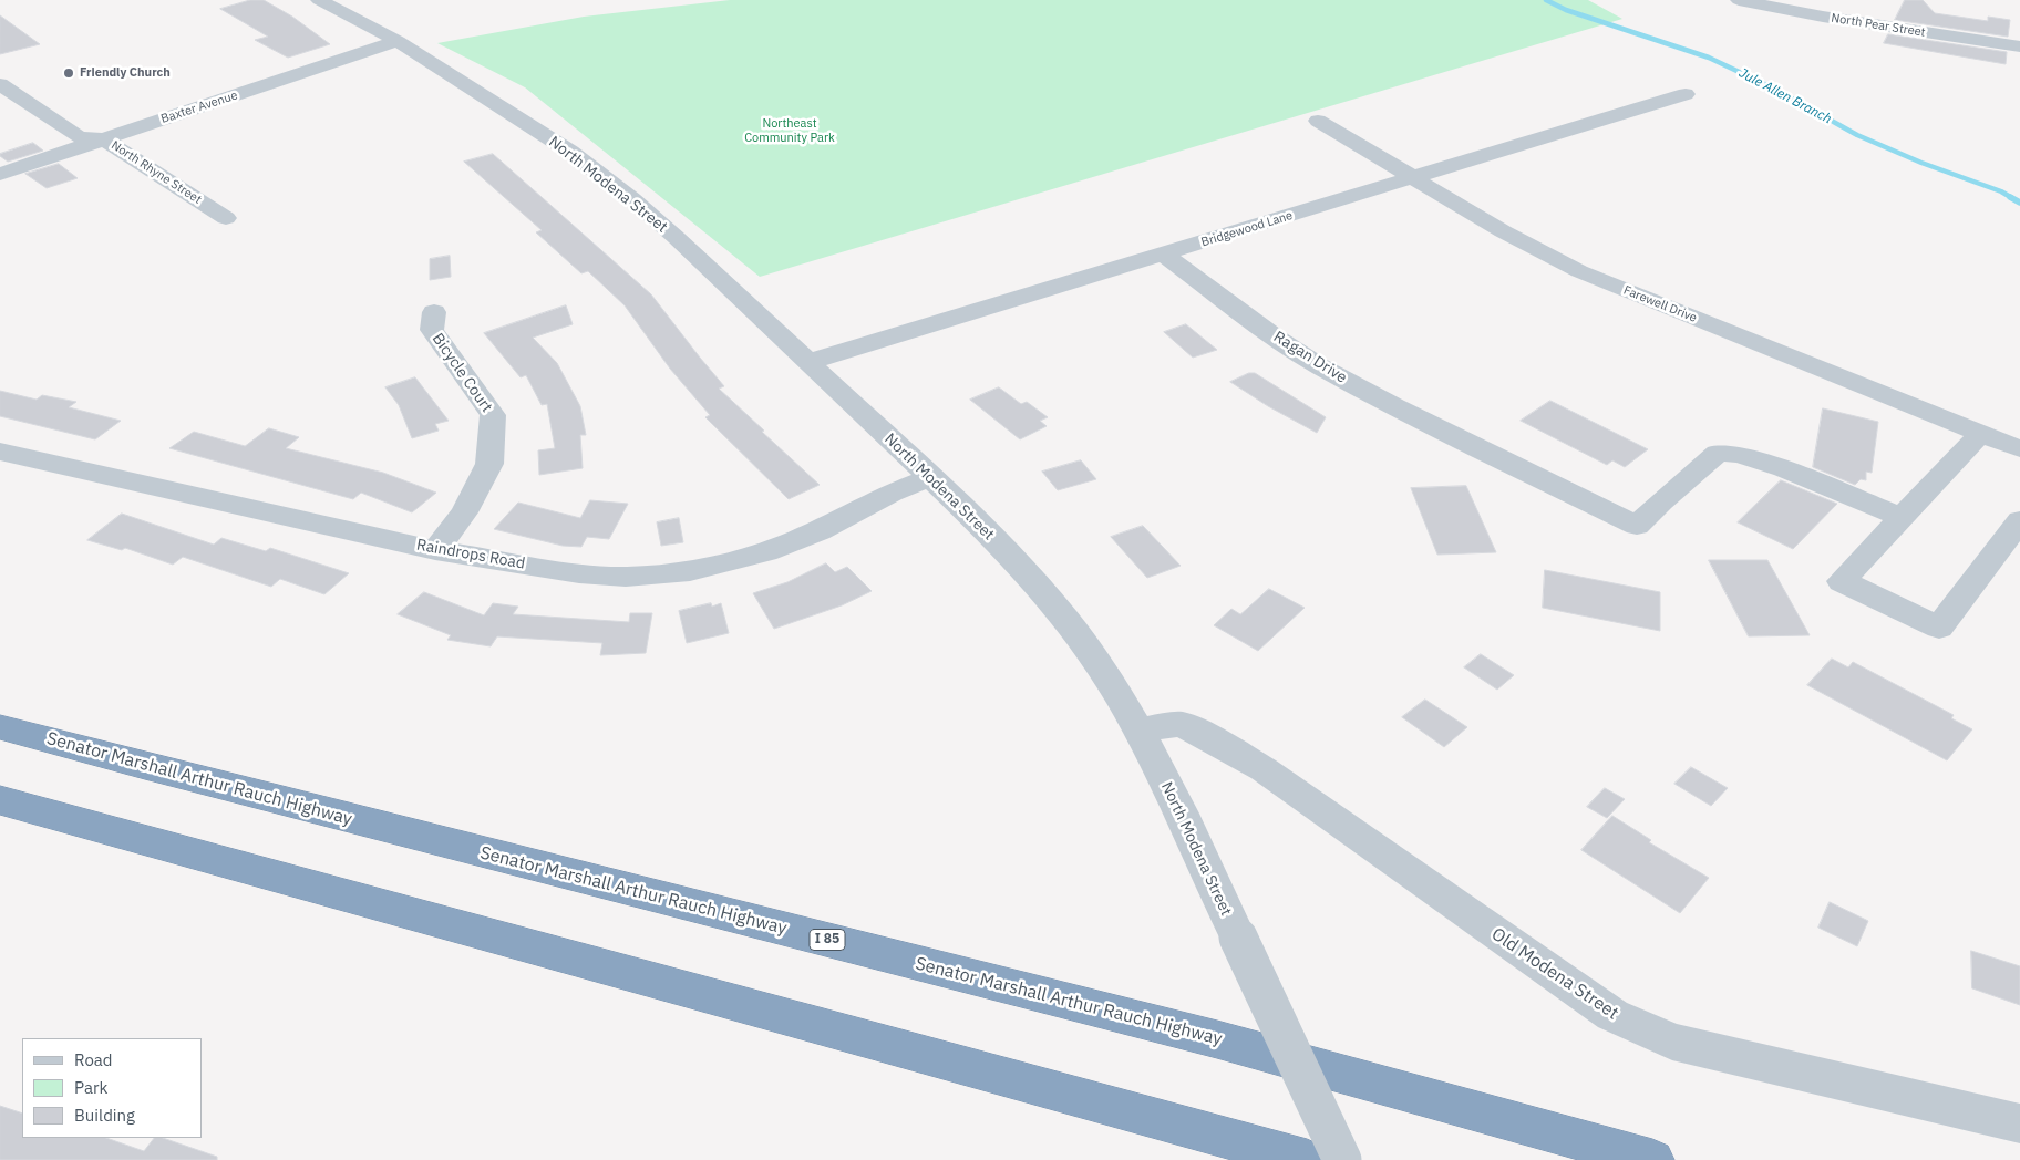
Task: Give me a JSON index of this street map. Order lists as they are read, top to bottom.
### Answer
{
  "streets": {
    "highway": ["Senator Marshall Arthur Rauch Highway", "I 85"],
    "street": [
      "North Pear Street",
      "Baxter Avenue",
      "North Rhyne Street",
      "North Modena Street",
      "Bridgewood Lane",
      "Farewell Drive",
      "Ragan Drive",
      "Bicycle Court",
      "Raindrops Road",
      "Old Modena Street"
    ]
  },
  "crossings": [
    ["Baxter Avenue", "North Rhyne Street"],
    ["Baxter Avenue", "North Modena Street"],
    ["North Modena Street", "Bridgewood Lane"],
    ["North Modena Street", "Raindrops Road"],
    ["North Modena Street", "Old Modena Street"],
    ["Bridgewood Lane", "Farewell Drive"],
    ["Bridgewood Lane", "Ragan Drive"],
    ["Bicycle Court", "Raindrops Road"]
  ],
  "water": ["Jule Allen Branch"],
  "parks": ["Northeast Community Park"],
  "places": ["Friendly Church"],
  "legend": ["Road", "Park", "Building"]
}
